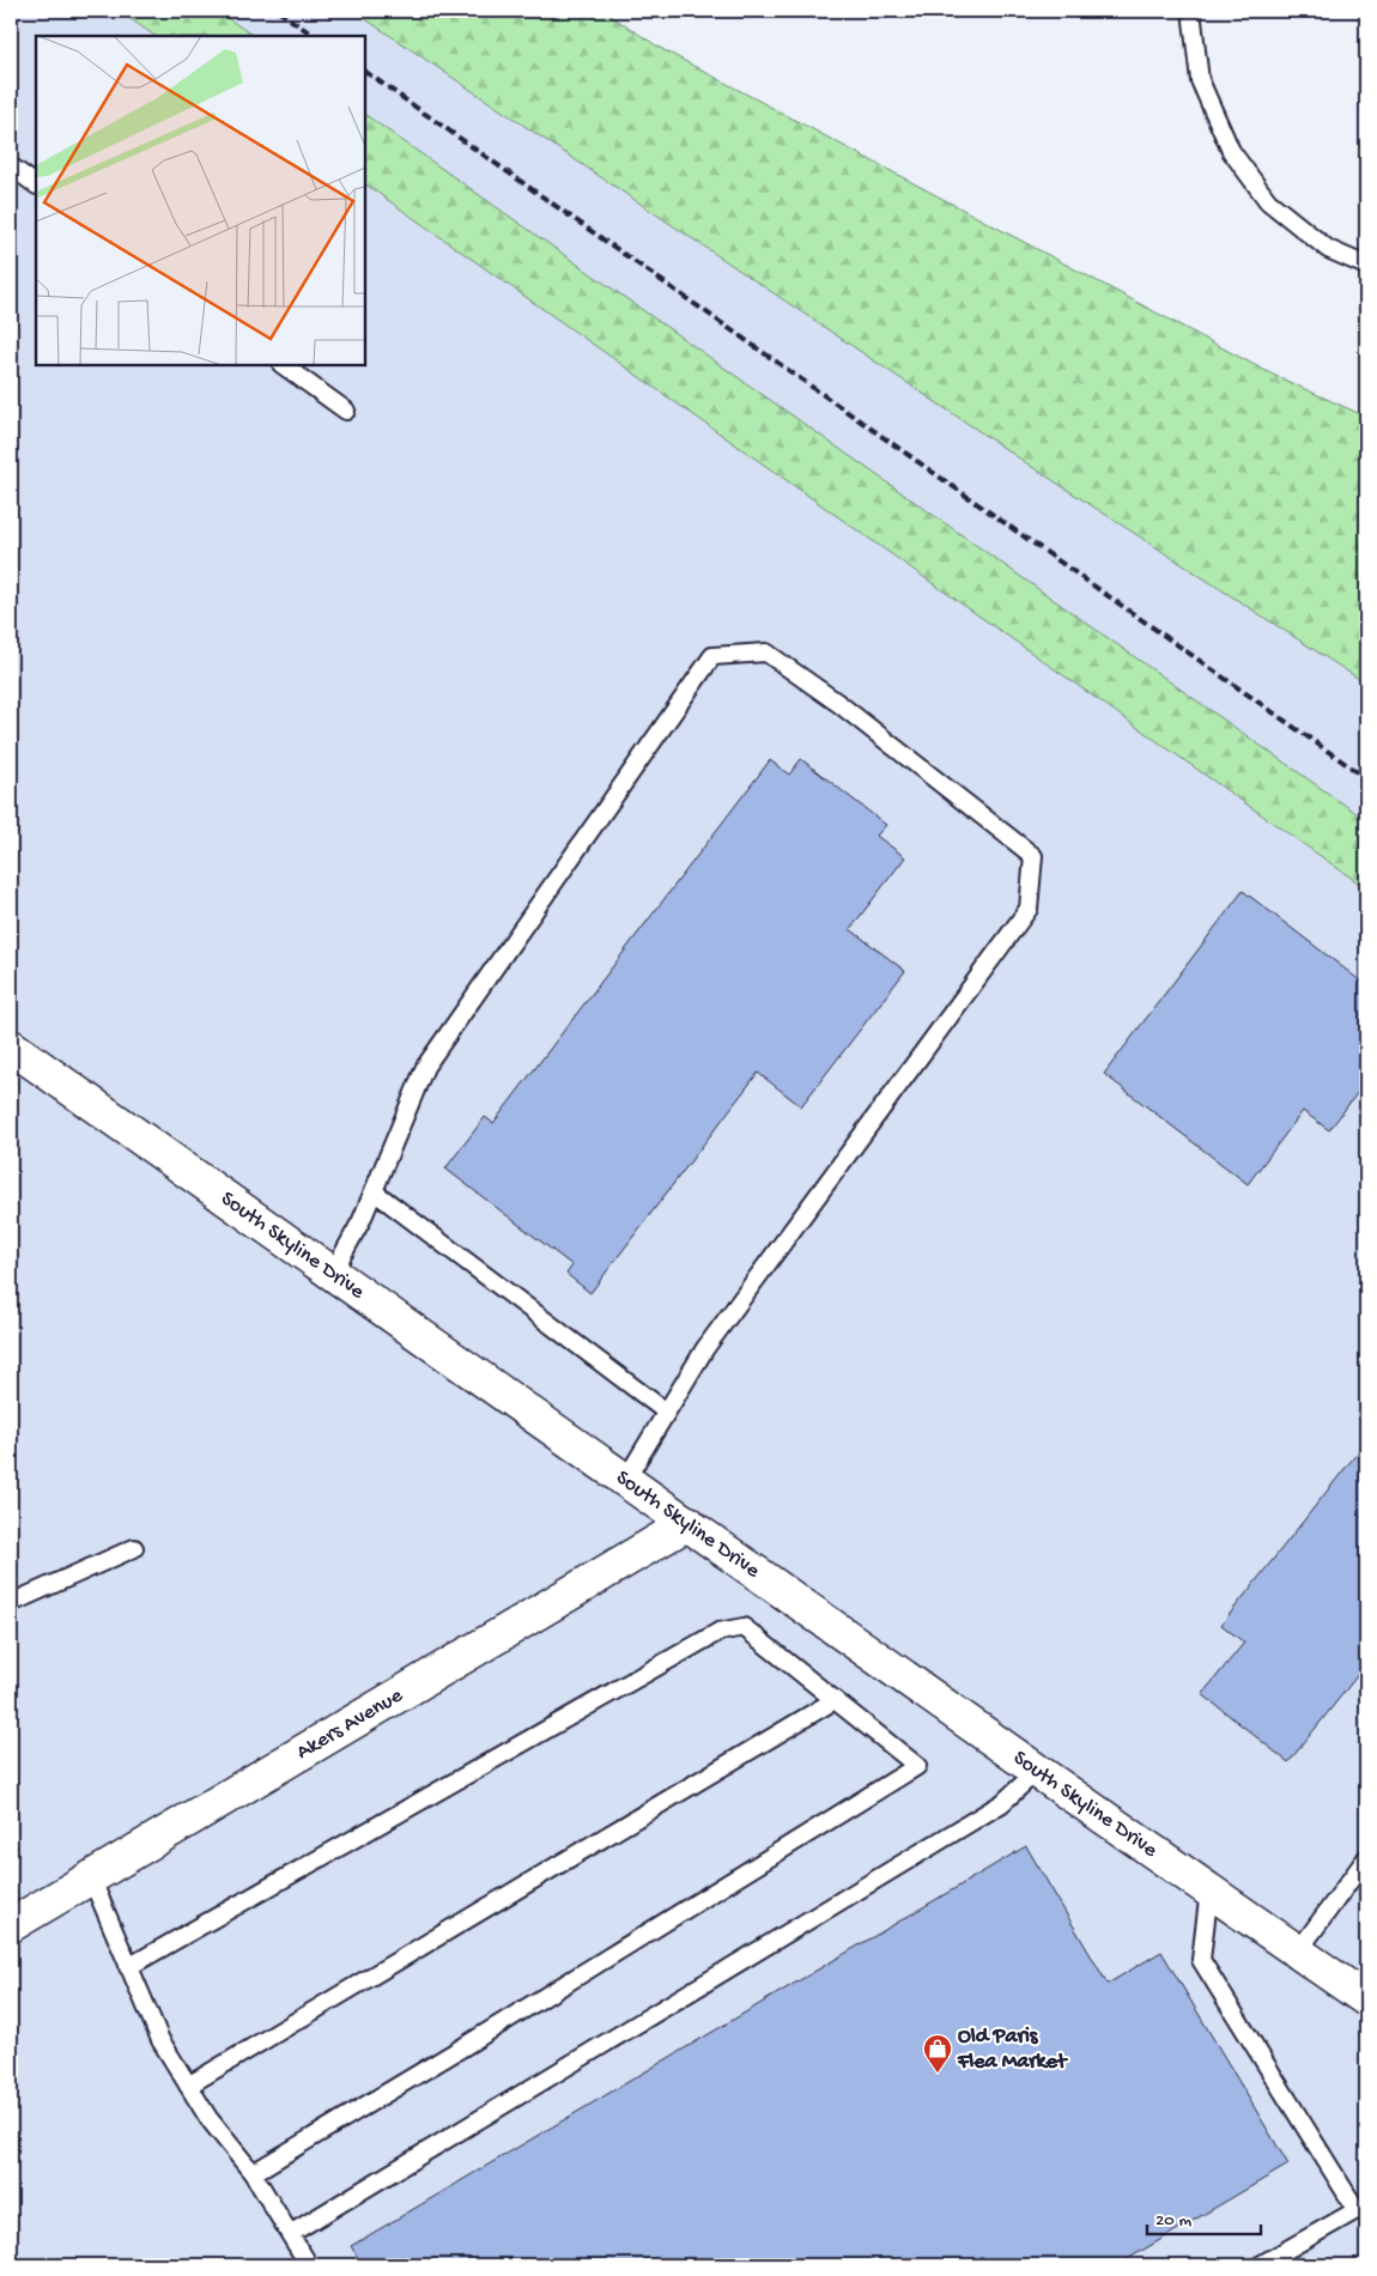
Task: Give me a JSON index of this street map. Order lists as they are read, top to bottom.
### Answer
{
  "streets": {
    "street": ["South Skyline Drive", "Akers Avenue"]
  },
  "crossings": [
    ["South Skyline Drive", "Akers Avenue"]
  ],
  "places": {
    "shop": ["Old Paris Flea Market"]
  },
  "scale_bar": "20 m"
}
